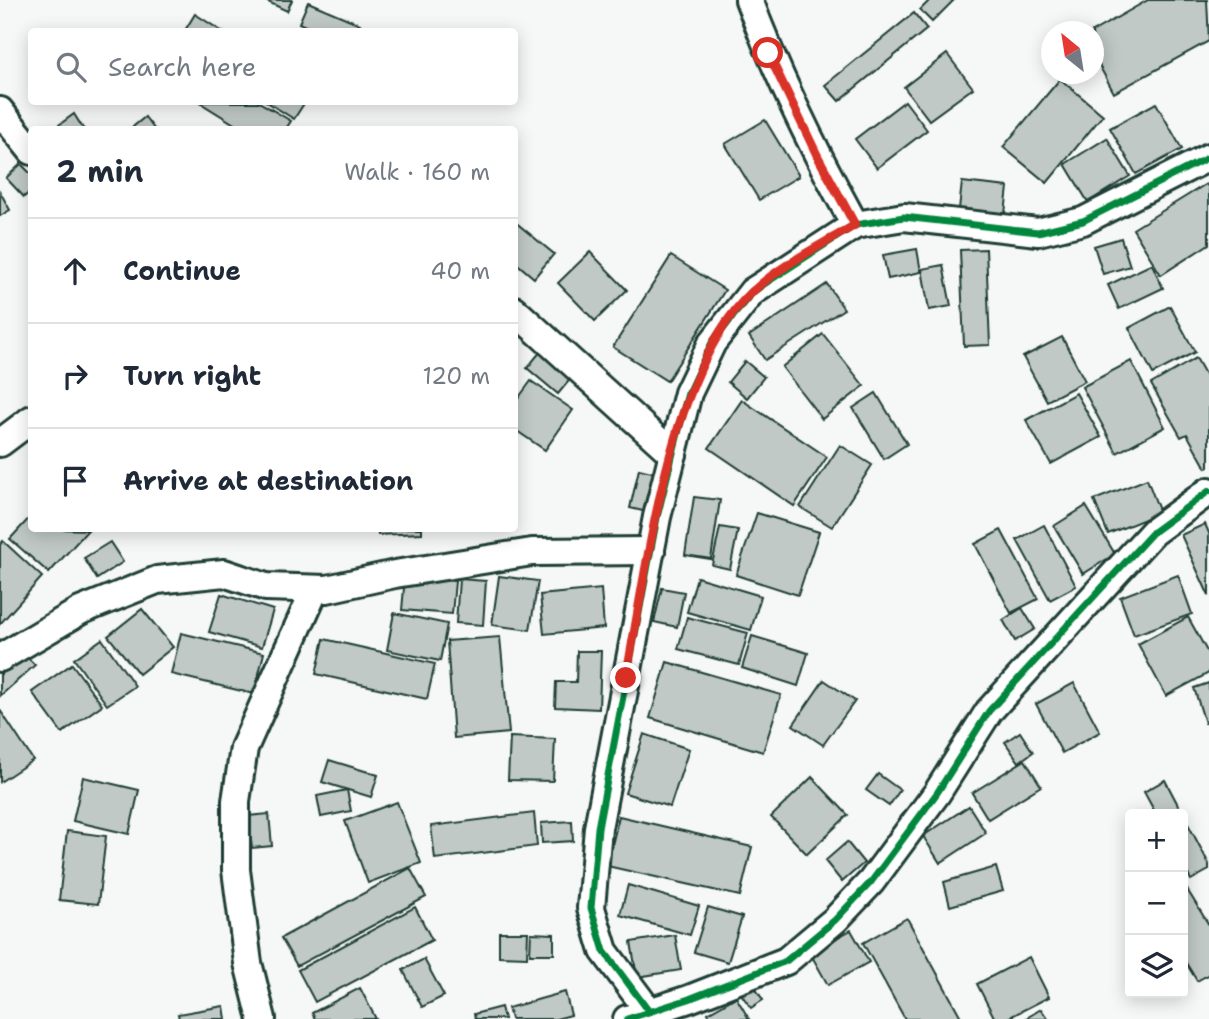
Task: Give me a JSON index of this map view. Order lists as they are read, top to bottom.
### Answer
{
  "north": "top left",
  "page": {
    "search": "Search here",
    "heading": ["2 min", "Walk · 160 m"],
    "list": [
      ["Continue", "40 m"],
      ["Turn right", "120 m"],
      "Arrive at destination"
    ],
    "map_buttons": ["+", "−"]
  }
}
